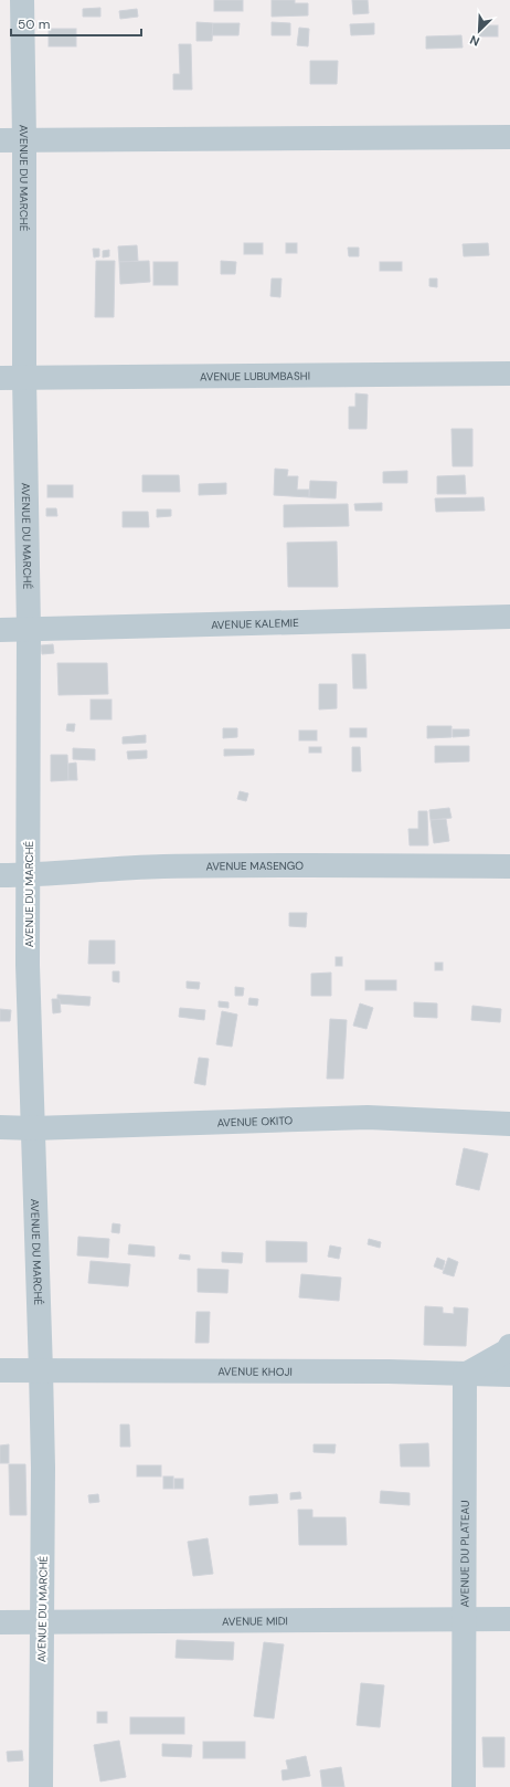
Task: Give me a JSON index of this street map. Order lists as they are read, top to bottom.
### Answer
{
  "streets": {
    "street": [
      "AVENUE DU MARCHÉ",
      "AVENUE LUBUMBASHI",
      "AVENUE KALEMIE",
      "AVENUE MASENGO",
      "AVENUE OKITO",
      "AVENUE KHOJI",
      "AVENUE DU PLATEAU",
      "AVENUE MIDI"
    ]
  },
  "crossings": [
    ["AVENUE DU MARCHÉ", "AVENUE LUBUMBASHI"],
    ["AVENUE DU MARCHÉ", "AVENUE KALEMIE"],
    ["AVENUE DU MARCHÉ", "AVENUE MASENGO"],
    ["AVENUE DU MARCHÉ", "AVENUE OKITO"],
    ["AVENUE DU MARCHÉ", "AVENUE KHOJI"],
    ["AVENUE DU MARCHÉ", "AVENUE MIDI"],
    ["AVENUE KHOJI", "AVENUE DU PLATEAU"],
    ["AVENUE DU PLATEAU", "AVENUE MIDI"]
  ],
  "scale_bar": "50 m",
  "north": "bottom left"
}
